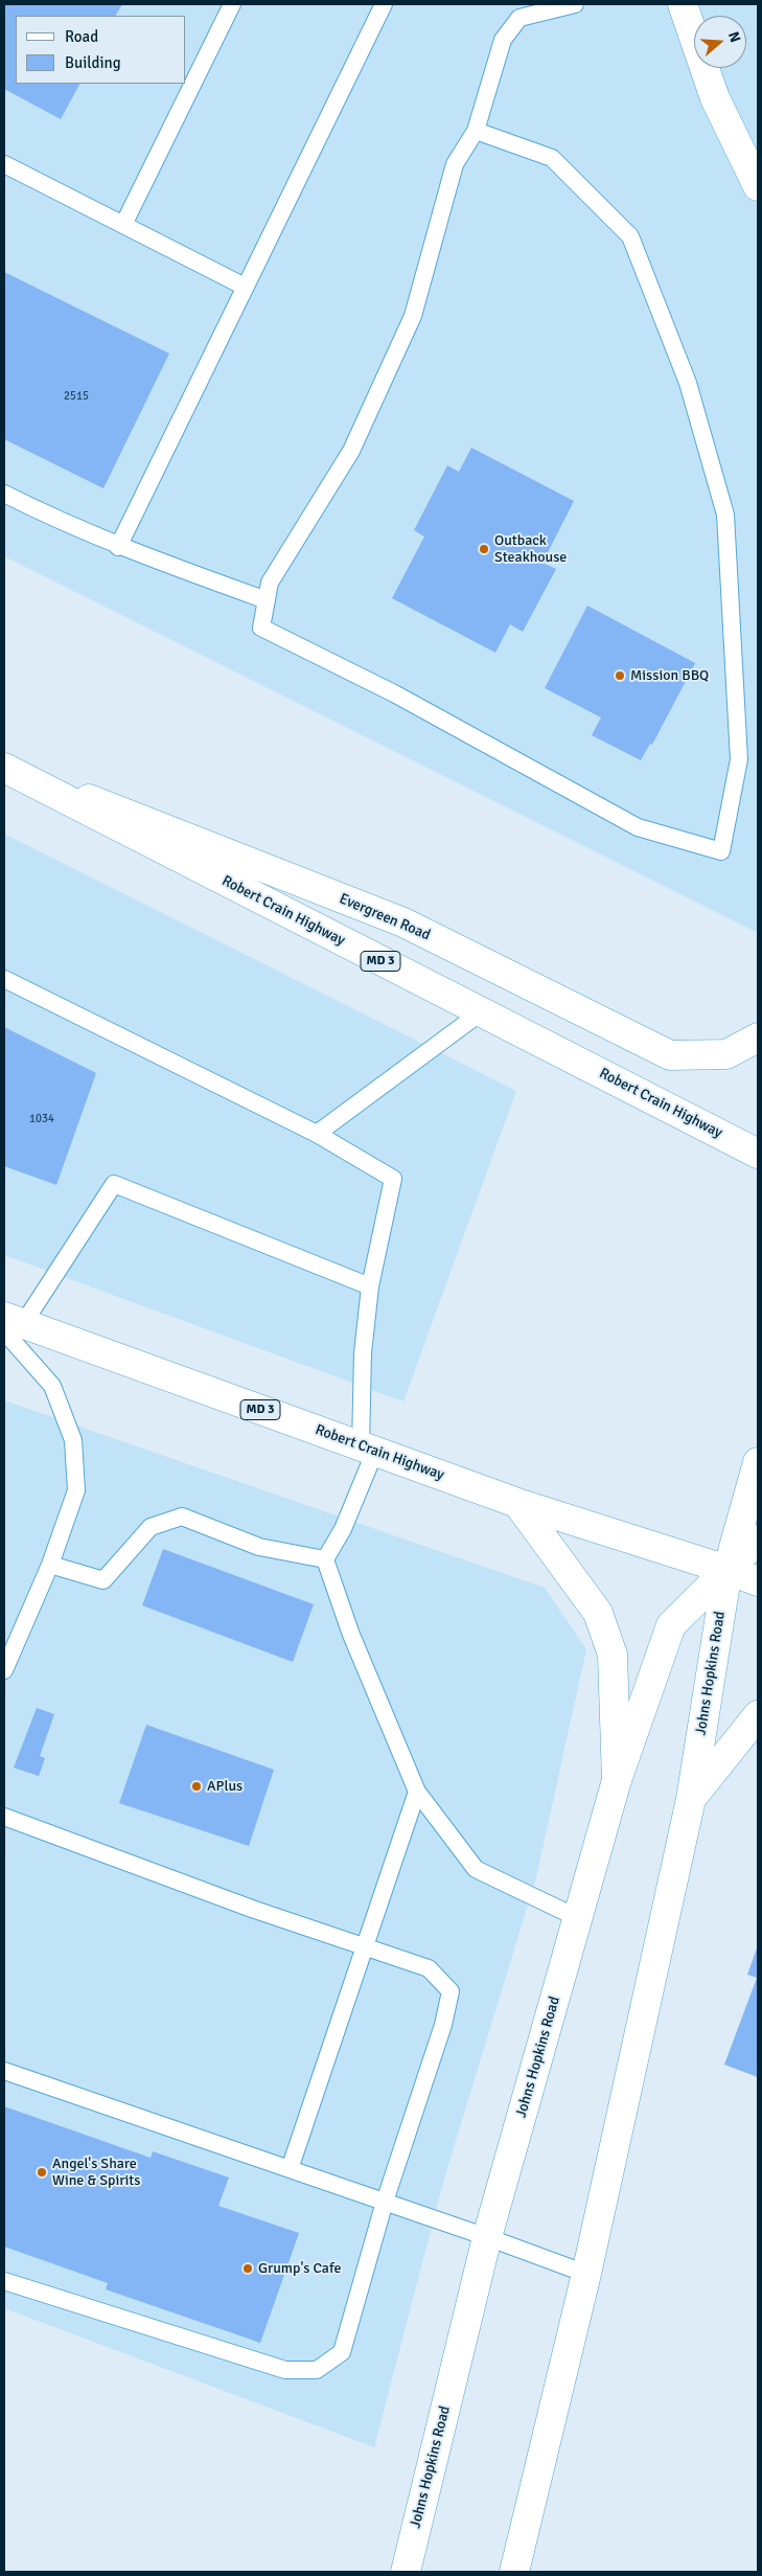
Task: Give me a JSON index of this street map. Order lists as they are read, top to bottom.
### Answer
{
  "streets": {
    "main road": [
      "Robert Crain Highway",
      "Evergreen Road",
      "MD 3",
      "Johns Hopkins Road"
    ]
  },
  "crossings": [
    ["Robert Crain Highway", "Evergreen Road"],
    ["Robert Crain Highway", "Johns Hopkins Road"]
  ],
  "places": [
    "Outback Steakhouse",
    "Mission BBQ",
    "APlus",
    "Angel's Share Wine & Spirits",
    "Grump's Cafe"
  ],
  "house_numbers": ["2515", "1034"],
  "legend": ["Road", "Building"],
  "north": "right"
}
